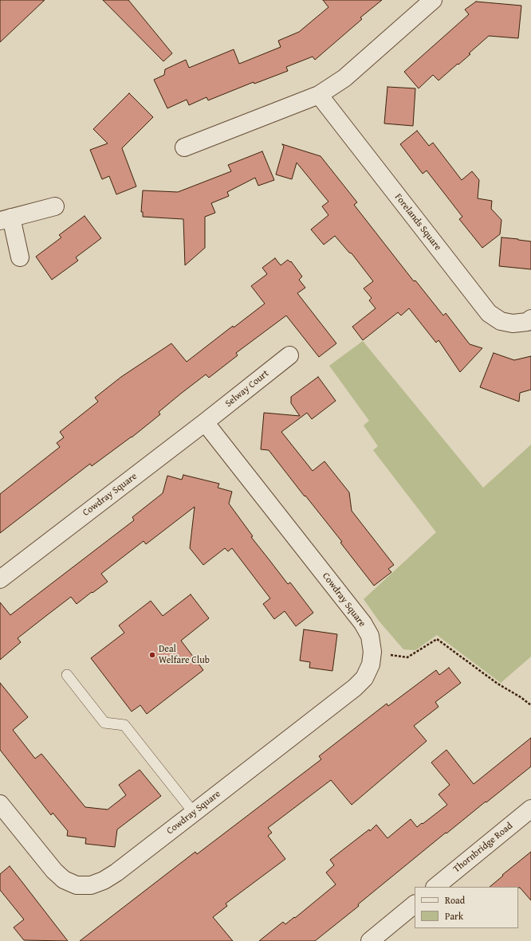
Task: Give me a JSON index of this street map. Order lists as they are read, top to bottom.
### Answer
{
  "streets": {
    "street": [
      "Forelands Square",
      "Selway Court",
      "Cowdray Square",
      "Thornbridge Road"
    ]
  },
  "crossings": [
    ["Selway Court", "Cowdray Square"]
  ],
  "places": ["Deal Welfare Club"],
  "legend": ["Road", "Park"]
}
